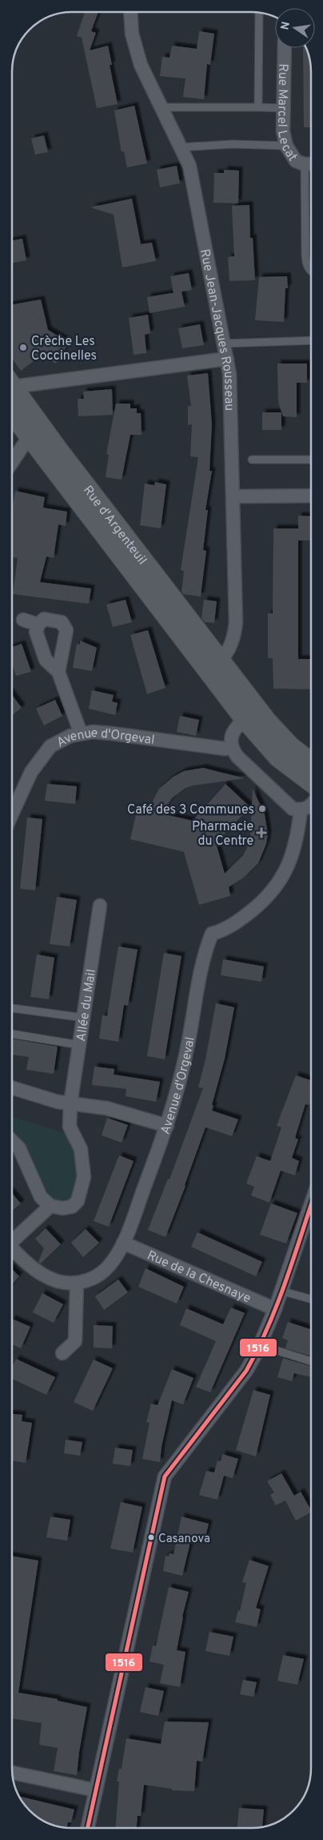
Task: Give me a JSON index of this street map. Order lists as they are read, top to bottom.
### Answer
{
  "streets": {
    "main road": ["Rue d'Argenteuil"],
    "street": [
      "Rue Marcel Lecat",
      "Rue Jean-Jacques Rousseau",
      "Avenue d'Orgeval",
      "Allée du Mail",
      "Rue de la Chesnaye"
    ]
  },
  "crossings": [
    ["Rue Jean-Jacques Rousseau", "Rue d'Argenteuil"],
    ["Avenue d'Orgeval", "Rue de la Chesnaye"]
  ],
  "places": {
    "other": ["Crèche Les Coccinelles", "Café des 3 Communes", "Casanova"],
    "health": ["Pharmacie du Centre"]
  },
  "lines": ["transit line 1516"],
  "north": "left"
}
